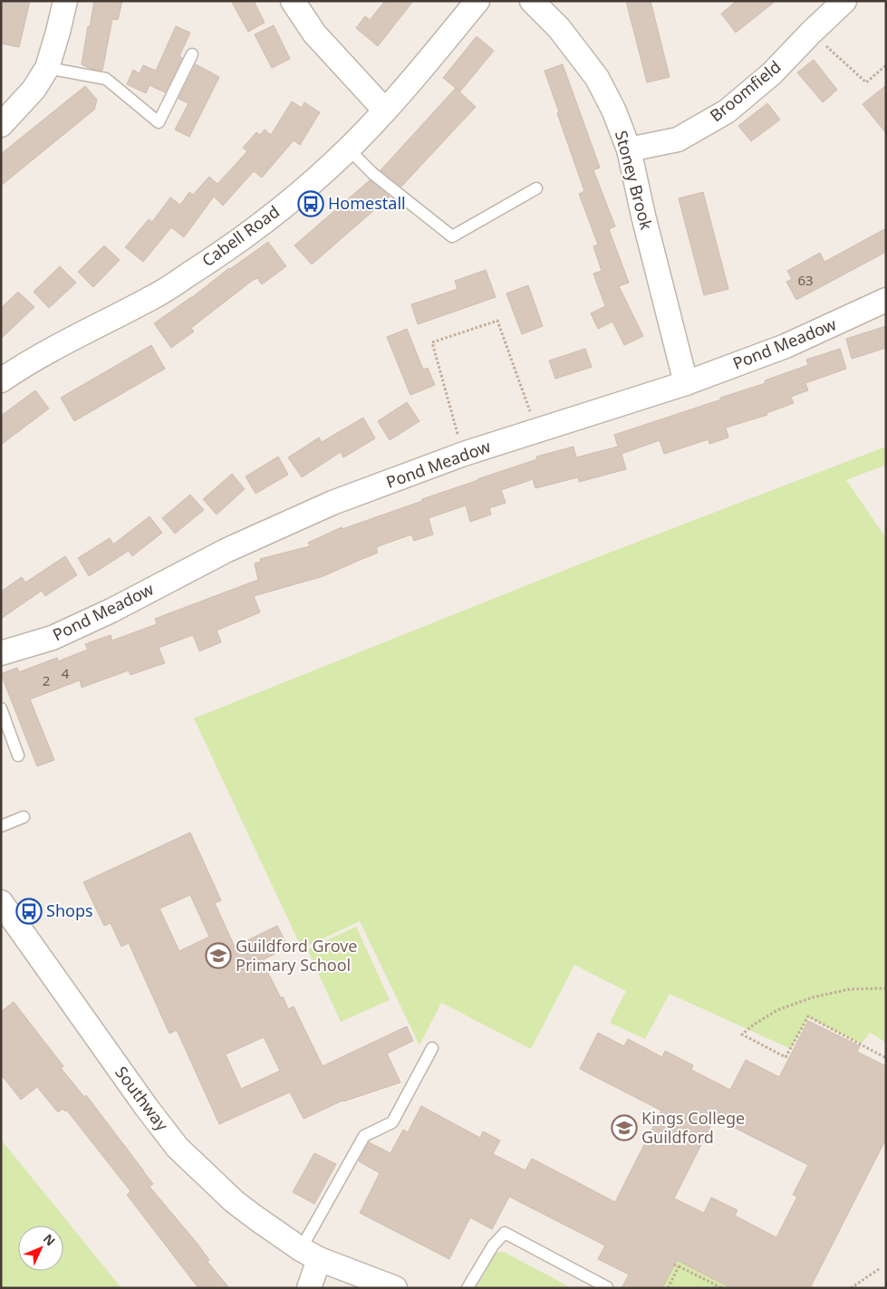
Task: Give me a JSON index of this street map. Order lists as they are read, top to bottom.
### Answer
{
  "streets": {
    "street": [
      "Broomfield",
      "Stoney Brook",
      "Cabell Road",
      "Pond Meadow",
      "Southway"
    ]
  },
  "crossings": [
    ["Broomfield", "Stoney Brook"],
    ["Stoney Brook", "Pond Meadow"]
  ],
  "places": {
    "bus stop": ["Homestall", "Shops"],
    "school or university": ["Guildford Grove Primary School", "Kings College Guildford"]
  },
  "house_numbers": ["63", "4", "2"],
  "north": "top right"
}
